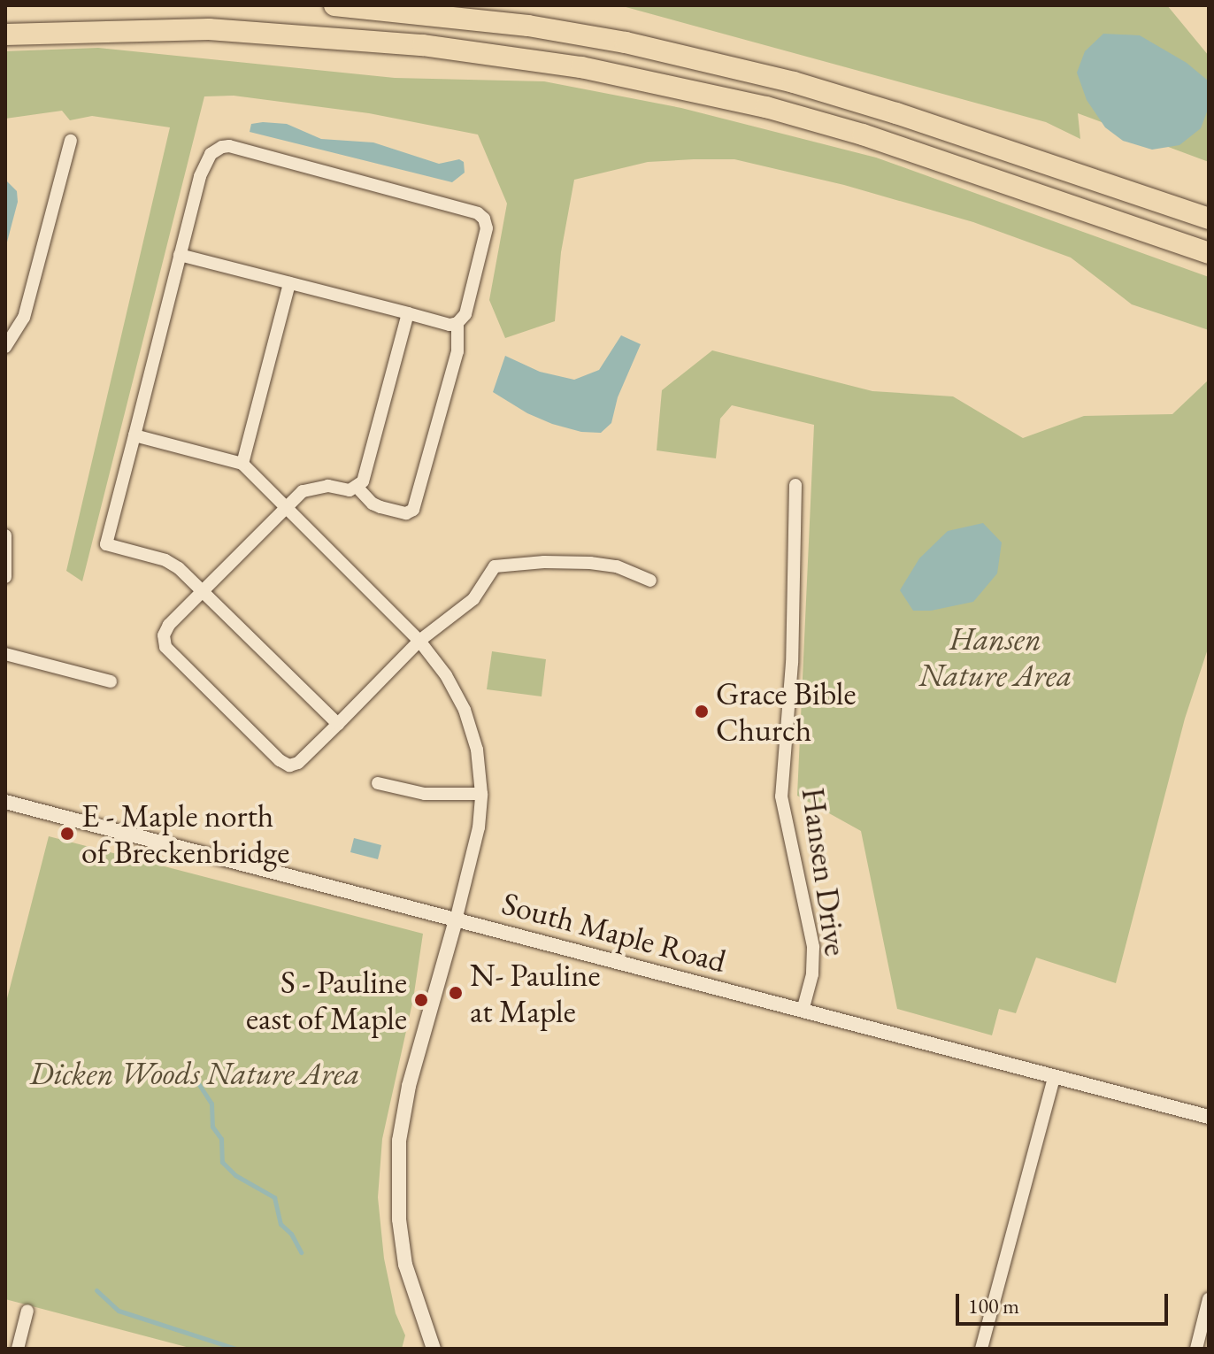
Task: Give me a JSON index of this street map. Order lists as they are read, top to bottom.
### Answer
{
  "streets": {
    "street": ["Hansen Drive", "South Maple Road"]
  },
  "crossings": [
    ["Hansen Drive", "South Maple Road"]
  ],
  "parks": ["Hansen Nature Area", "Dicken Woods Nature Area"],
  "places": [
    "Grace Bible Church",
    "E - Maple north of Breckenbridge",
    "N- Pauline at Maple",
    "S - Pauline east of Maple"
  ],
  "scale_bar": "100 m"
}
